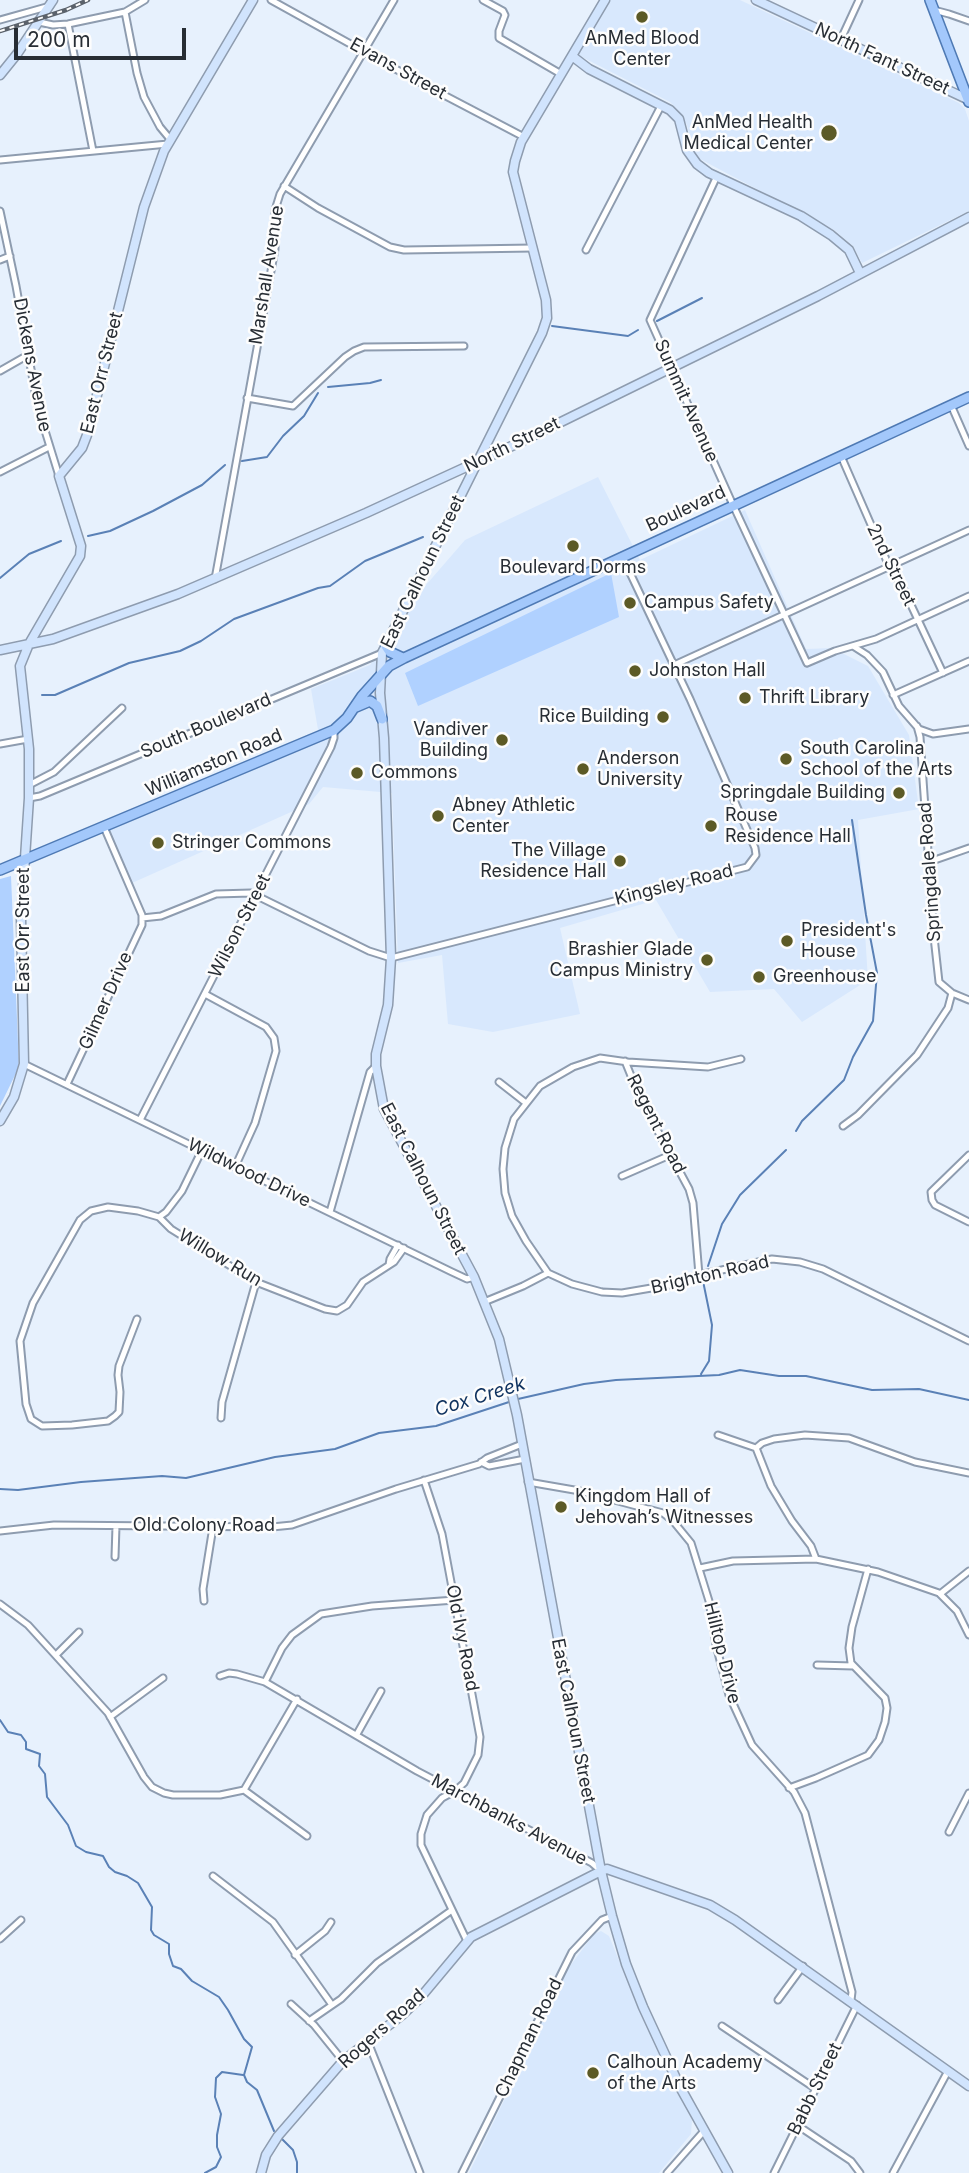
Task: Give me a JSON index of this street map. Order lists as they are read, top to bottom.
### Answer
{
  "streets": {
    "main road": ["Boulevard", "Williamston Road"],
    "street": [
      "North Fant Street",
      "Evans Street",
      "Marshall Avenue",
      "Dickens Avenue",
      "East Orr Street",
      "Summit Avenue",
      "North Street",
      "2nd Street",
      "East Calhoun Street",
      "South Boulevard",
      "Springdale Road",
      "Kingsley Road",
      "Wilson Street",
      "Gilmer Drive",
      "Regent Road",
      "Wildwood Drive",
      "Willow Run",
      "Brighton Road",
      "Old Colony Road",
      "Old Ivy Road",
      "Hilltop Drive",
      "Marchbanks Avenue",
      "Rogers Road",
      "Chapman Road",
      "Babb Street"
    ]
  },
  "crossings": [
    ["Evans Street", "Marshall Avenue"],
    ["Evans Street", "East Calhoun Street"],
    ["Marshall Avenue", "North Street"],
    ["Dickens Avenue", "East Orr Street"],
    ["East Orr Street", "North Street"],
    ["East Orr Street", "South Boulevard"],
    ["East Orr Street", "Williamston Road"],
    ["East Orr Street", "Wildwood Drive"],
    ["Summit Avenue", "North Street"],
    ["Summit Avenue", "Boulevard"],
    ["North Street", "East Calhoun Street"],
    ["Boulevard", "2nd Street"],
    ["Boulevard", "Williamston Road"],
    ["Boulevard", "Kingsley Road"],
    ["East Calhoun Street", "South Boulevard"],
    ["East Calhoun Street", "Williamston Road"],
    ["East Calhoun Street", "Kingsley Road"],
    ["East Calhoun Street", "Wildwood Drive"],
    ["East Calhoun Street", "Old Colony Road"],
    ["East Calhoun Street", "Hilltop Drive"],
    ["East Calhoun Street", "Marchbanks Avenue"],
    ["East Calhoun Street", "Rogers Road"],
    ["East Calhoun Street", "Chapman Road"],
    ["Williamston Road", "Wilson Street"],
    ["Wilson Street", "Wildwood Drive"],
    ["Gilmer Drive", "Wildwood Drive"],
    ["Regent Road", "Brighton Road"],
    ["Wildwood Drive", "Willow Run"],
    ["Old Colony Road", "Old Ivy Road"],
    ["Old Ivy Road", "Marchbanks Avenue"],
    ["Old Ivy Road", "Rogers Road"],
    ["Hilltop Drive", "Marchbanks Avenue"],
    ["Hilltop Drive", "Babb Street"],
    ["Marchbanks Avenue", "Rogers Road"],
    ["Marchbanks Avenue", "Babb Street"]
  ],
  "water": ["Cox Creek"],
  "places": [
    "AnMed Blood Center",
    "AnMed Health Medical Center",
    "Boulevard Dorms",
    "Campus Safety",
    "Johnston Hall",
    "Thrift Library",
    "Rice Building",
    "Vandiver Building",
    "South Carolina School of the Arts",
    "Anderson University",
    "Commons",
    "Springdale Building",
    "Abney Athletic Center",
    "Rouse Residence Hall",
    "Stringer Commons",
    "The Village Residence Hall",
    "President's House",
    "Brashier Glade Campus Ministry",
    "Greenhouse",
    "Kingdom Hall of Jehovah’s Witnesses",
    "Calhoun Academy of the Arts"
  ],
  "scale_bar": "200 m"
}
